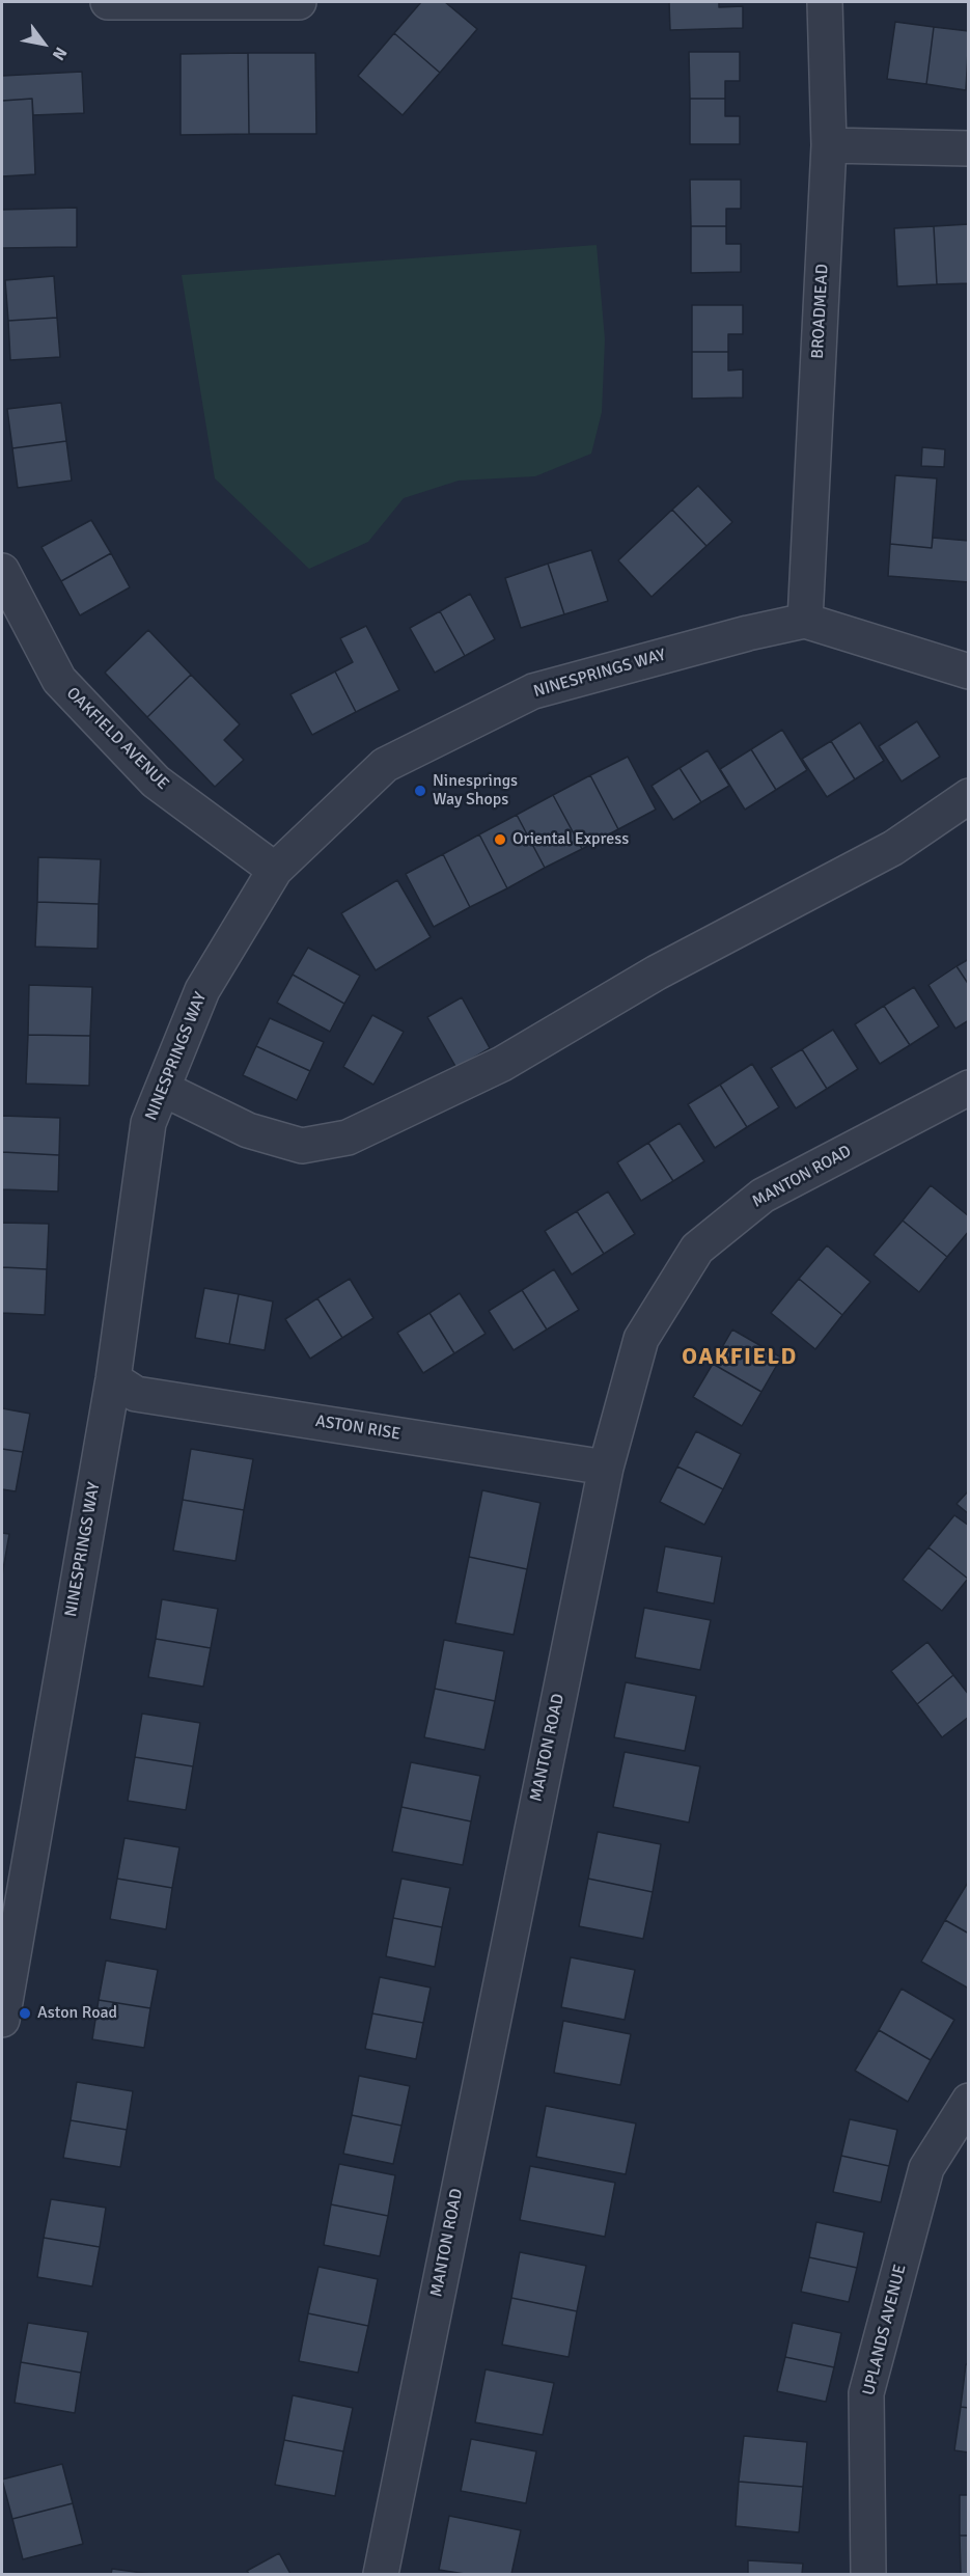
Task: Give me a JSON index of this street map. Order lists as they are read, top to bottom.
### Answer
{
  "streets": {
    "street": [
      "BROADMEAD",
      "NINESPRINGS WAY",
      "OAKFIELD AVENUE",
      "MANTON ROAD",
      "ASTON RISE",
      "UPLANDS AVENUE"
    ]
  },
  "crossings": [
    ["BROADMEAD", "NINESPRINGS WAY"],
    ["NINESPRINGS WAY", "OAKFIELD AVENUE"],
    ["NINESPRINGS WAY", "ASTON RISE"],
    ["MANTON ROAD", "ASTON RISE"]
  ],
  "districts": ["OAKFIELD"],
  "places": ["Ninesprings Way Shops", "Oriental Express", "Aston Road"],
  "north": "bottom right"
}
